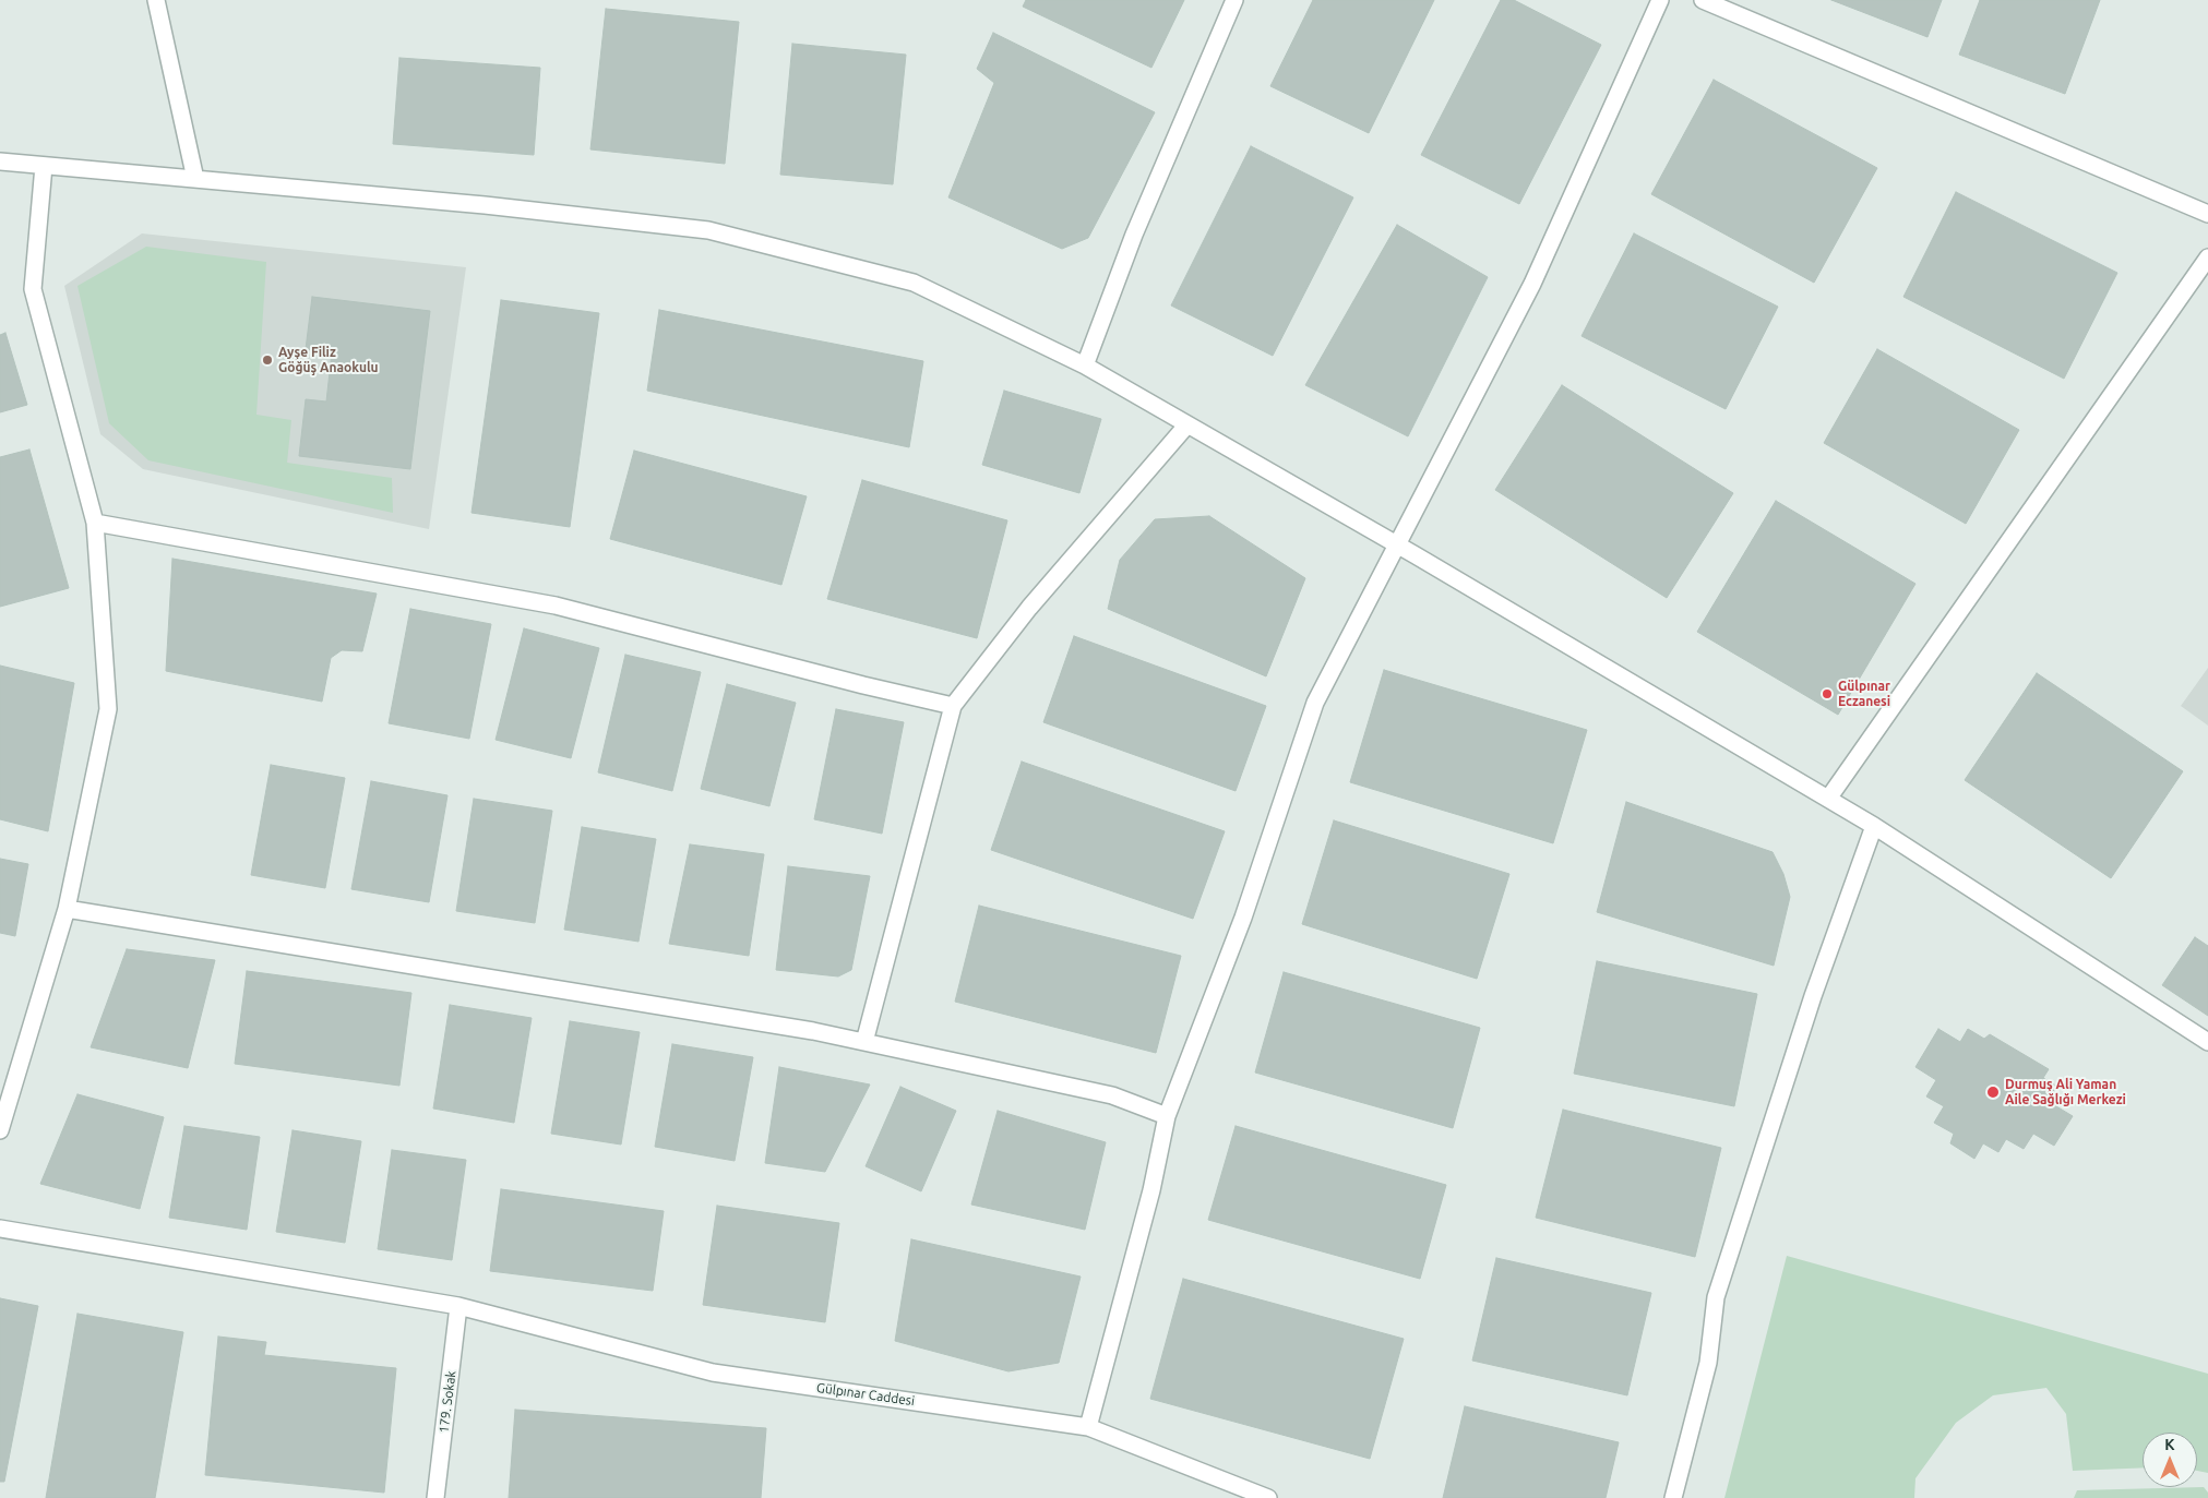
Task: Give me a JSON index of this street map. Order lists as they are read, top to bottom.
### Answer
{
  "streets": {
    "street": ["Gülpınar Caddesi", "179. Sokak"]
  },
  "crossings": [
    ["Gülpınar Caddesi", "179. Sokak"]
  ],
  "places": ["Ayşe Filiz Göğüş Anaokulu", "Gülpınar Eczanesi", "Durmuş Ali Yaman Aile Sağlığı Merkezi"],
  "north": "top"
}
